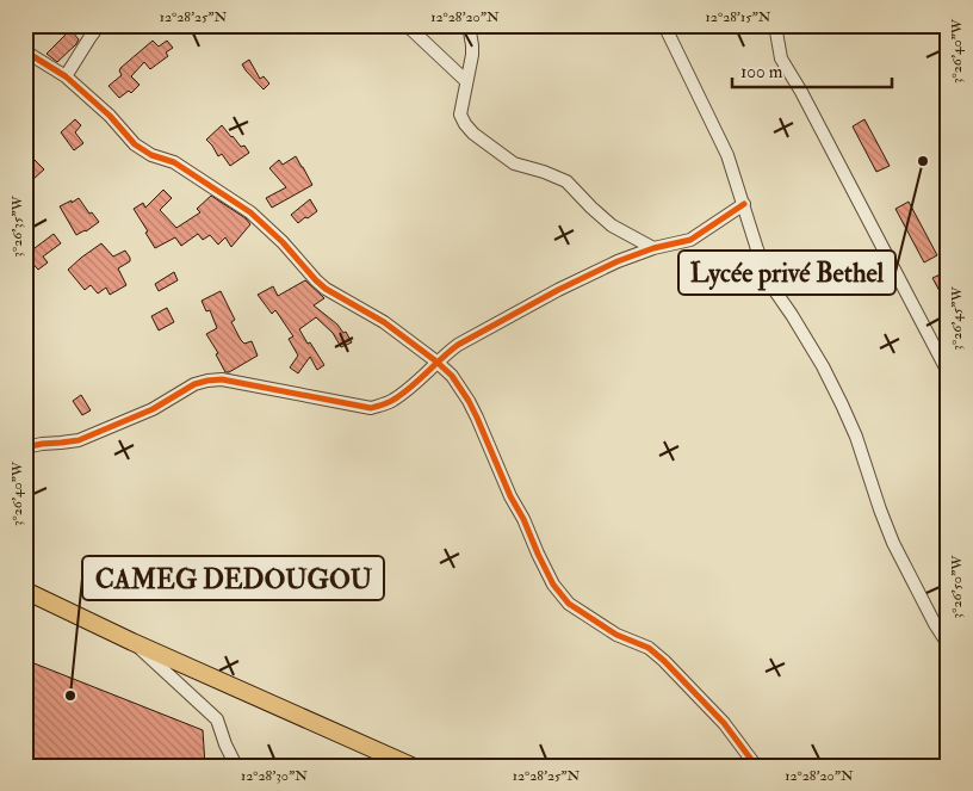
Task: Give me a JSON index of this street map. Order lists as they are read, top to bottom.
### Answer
{
  "places": ["Lycée privé Bethel", "CAMEG DEDOUGOU"],
  "scale_bar": "100 m",
  "coordinates": [
    "12°28'25\"N",
    "12°28'20\"N",
    "12°28'15\"N",
    "3°26'40\"W",
    "3°26'35\"W",
    "3°26'45\"W",
    "3°26'50\"W",
    "12°28'30\"N"
  ]
}
